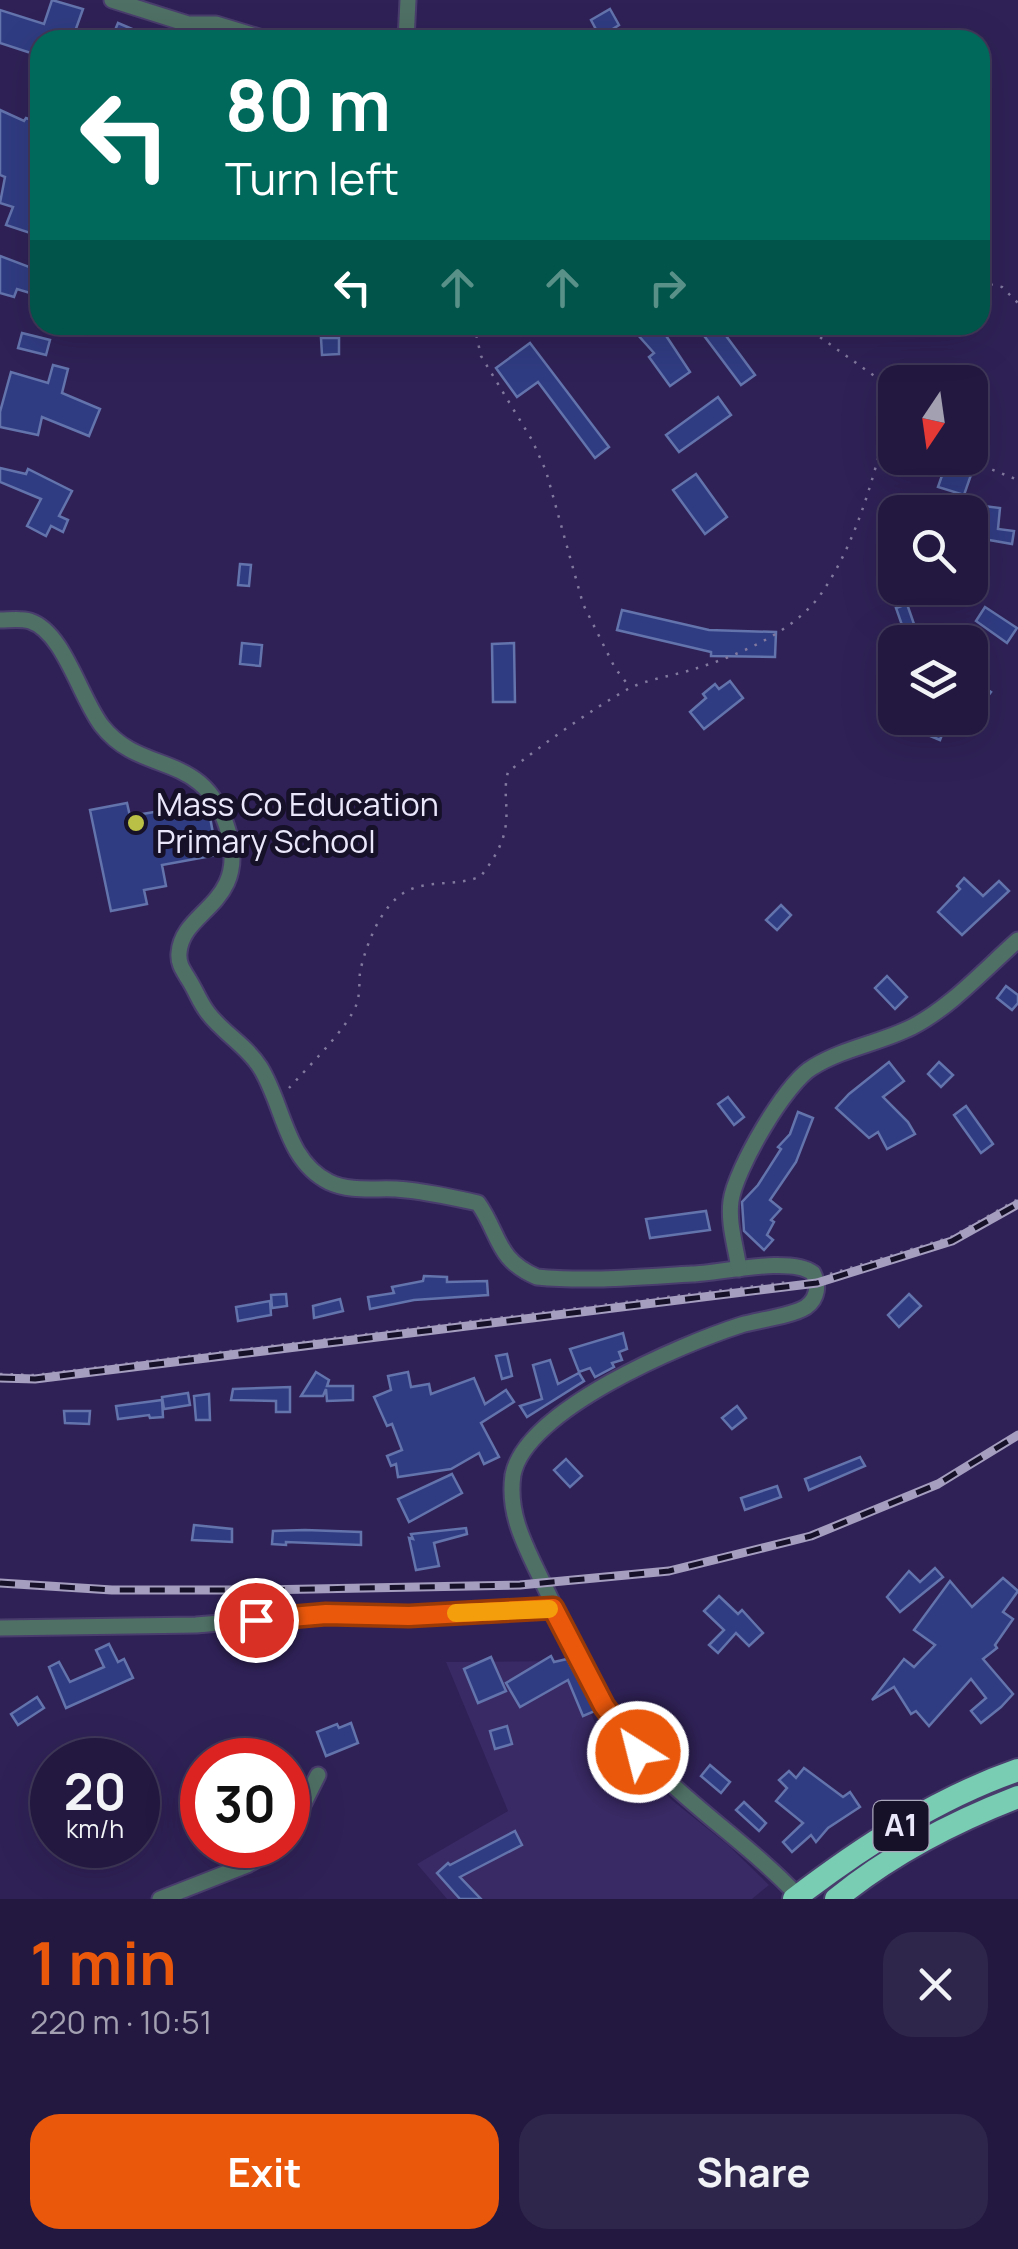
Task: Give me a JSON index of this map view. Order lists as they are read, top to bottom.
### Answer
{
  "streets": {
    "highway": ["A1"]
  },
  "places": ["Mass Co Education Primary School"],
  "north": "bottom",
  "page": {
    "turn": ["80 m", "Turn left"],
    "speed": "20 km/h",
    "limit": "30",
    "heading": ["1 min", "220 m · 10:51"],
    "buttons": ["Exit", "Share"]
  }
}
